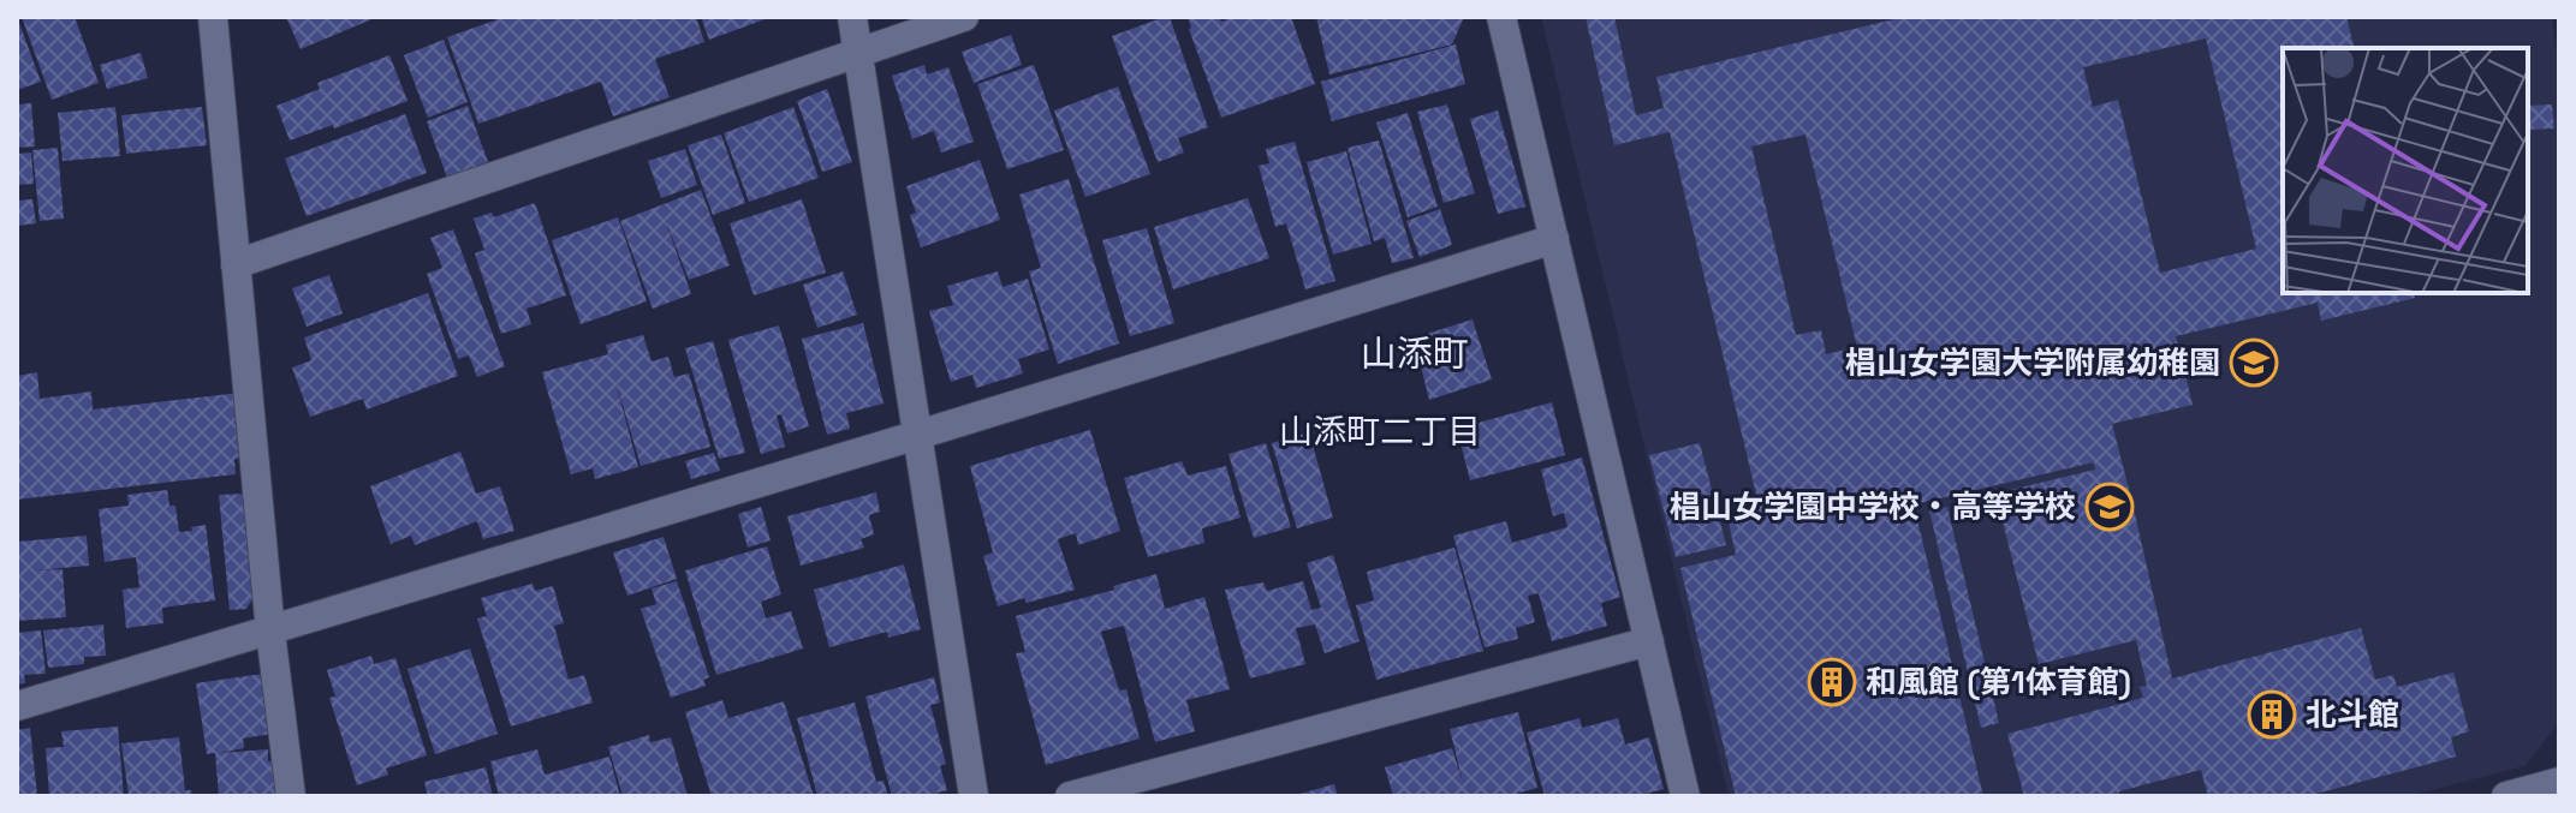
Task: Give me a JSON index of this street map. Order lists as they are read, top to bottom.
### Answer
{
  "districts": ["山添町", "山添町二丁目"],
  "places": {
    "school or university": ["椙山女学園大学附属幼稚園", "椙山女学園中学校・高等学校"],
    "building": ["和風館 (第1体育館)", "北斗館"]
  }
}
